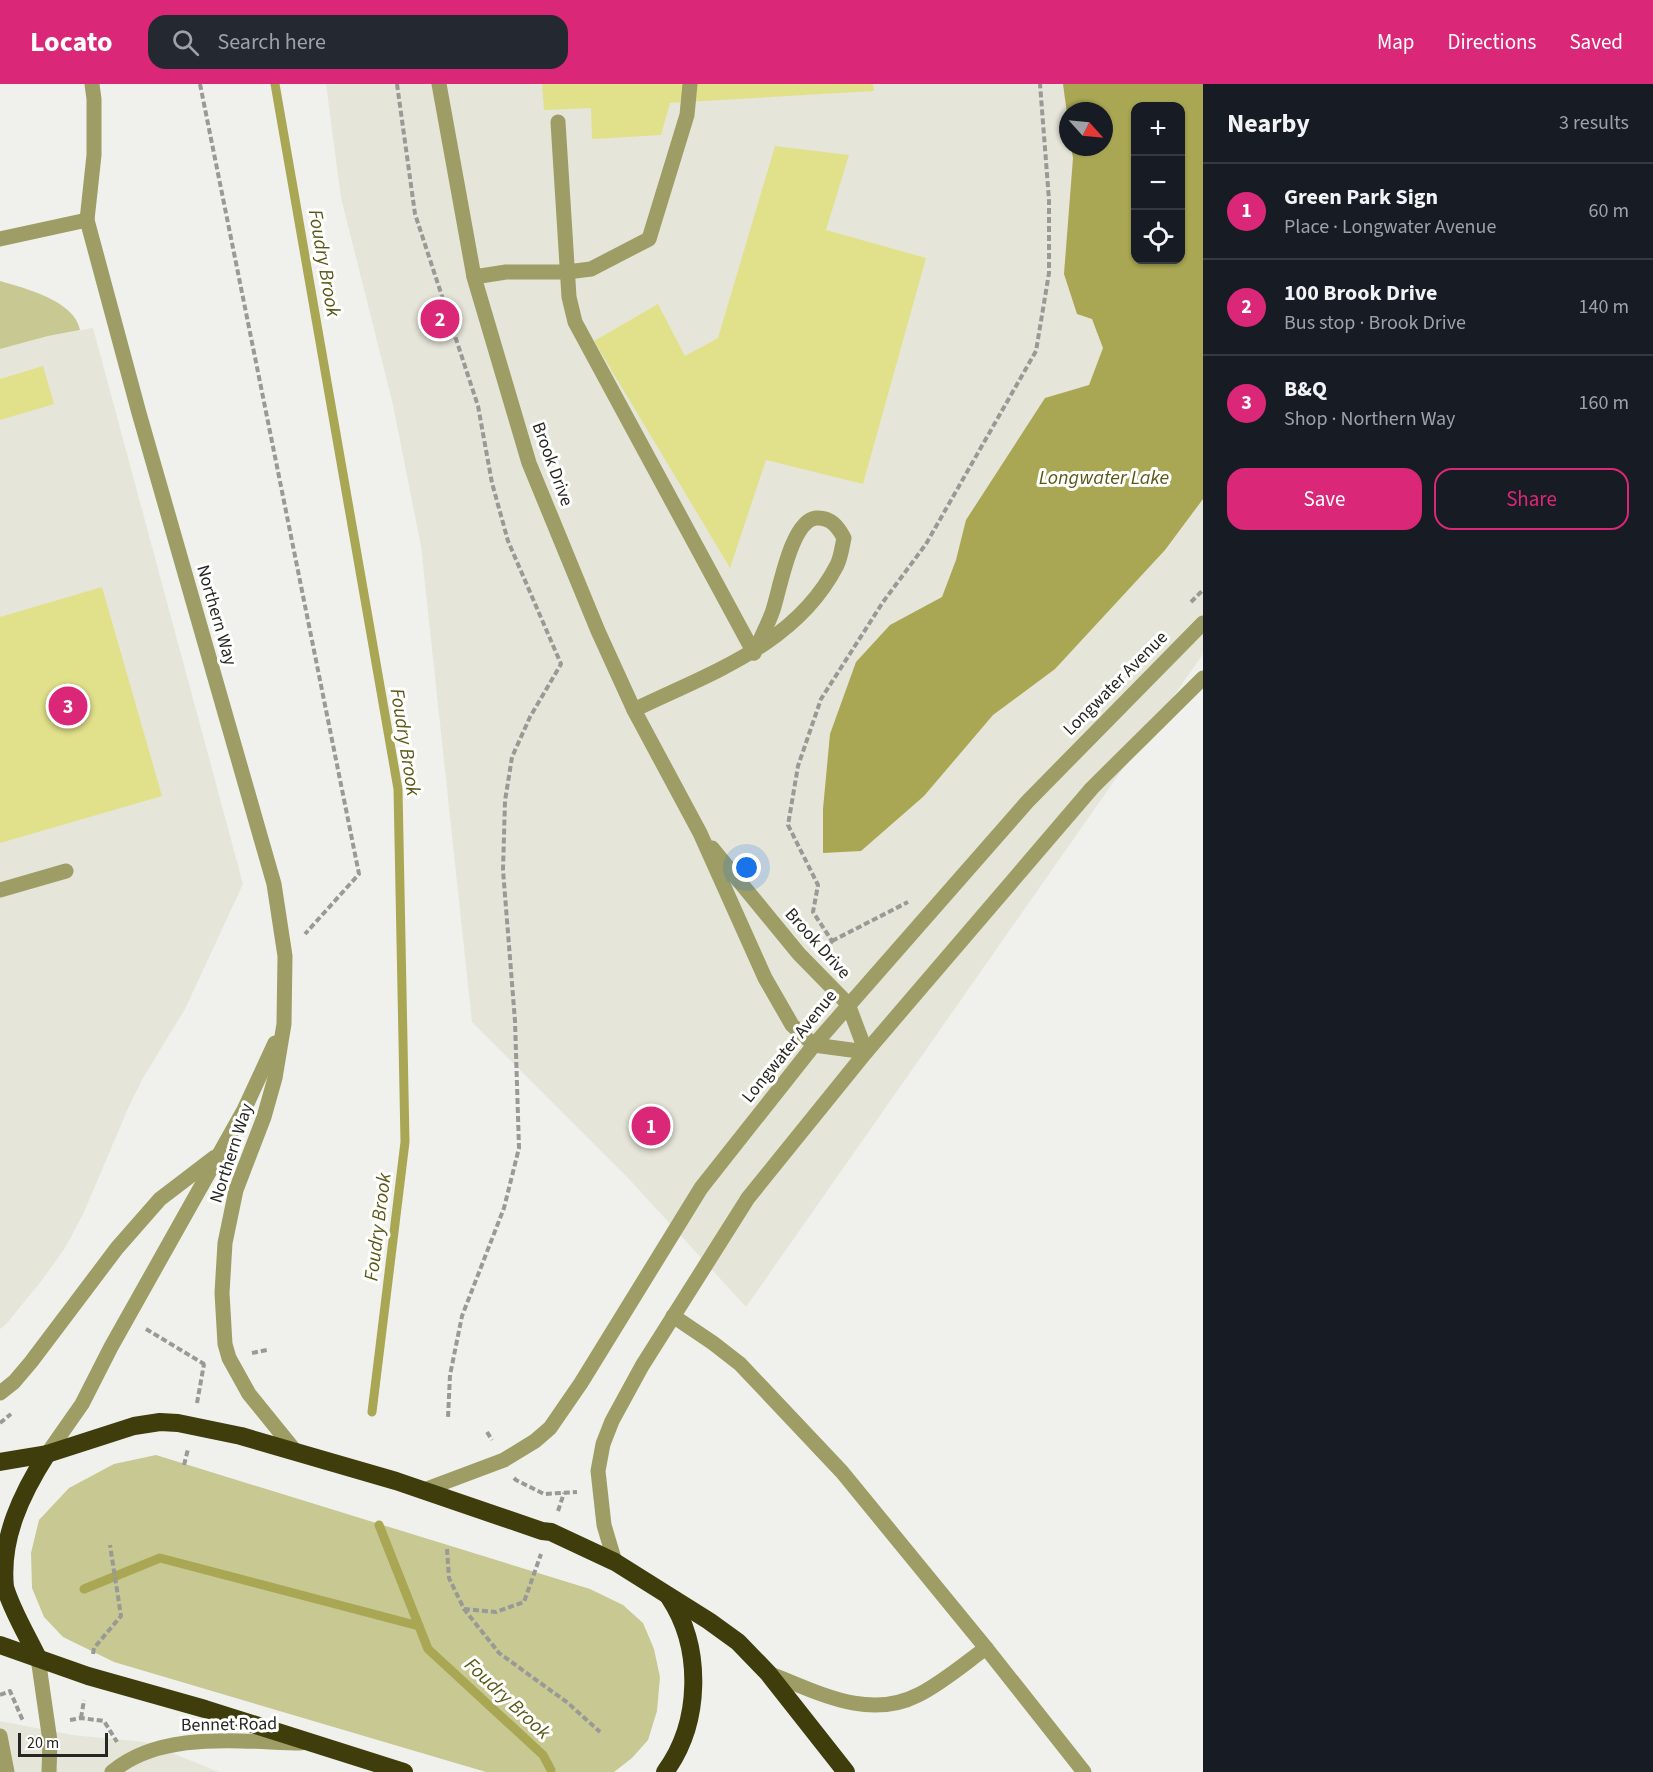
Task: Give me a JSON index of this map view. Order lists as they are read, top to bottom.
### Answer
{
  "streets": {
    "street": [
      "Brook Drive",
      "Northern Way",
      "Longwater Avenue",
      "Bennet Road"
    ]
  },
  "crossings": [
    ["Brook Drive", "Longwater Avenue"]
  ],
  "water": ["Foudry Brook", "Longwater Lake"],
  "scale_bar": "20 m",
  "north": "bottom right",
  "page": {
    "header": "Locato",
    "search": "Search here",
    "nav": ["Map", "Directions", "Saved"],
    "heading": ["Nearby", "3 results"],
    "map_buttons": ["+", "−"],
    "list": [
      {
        "mark": "1",
        "name": "Green Park Sign",
        "note": "Place · Longwater Avenue",
        "value": "60 m"
      },
      {
        "mark": "2",
        "name": "100 Brook Drive",
        "note": "Bus stop · Brook Drive",
        "value": "140 m"
      },
      {
        "mark": "3",
        "name": "B&Q",
        "note": "Shop · Northern Way",
        "value": "160 m"
      }
    ],
    "pins": ["2", "3", "1"],
    "buttons": ["Save", "Share"],
    "scale": "20 m"
  }
}
